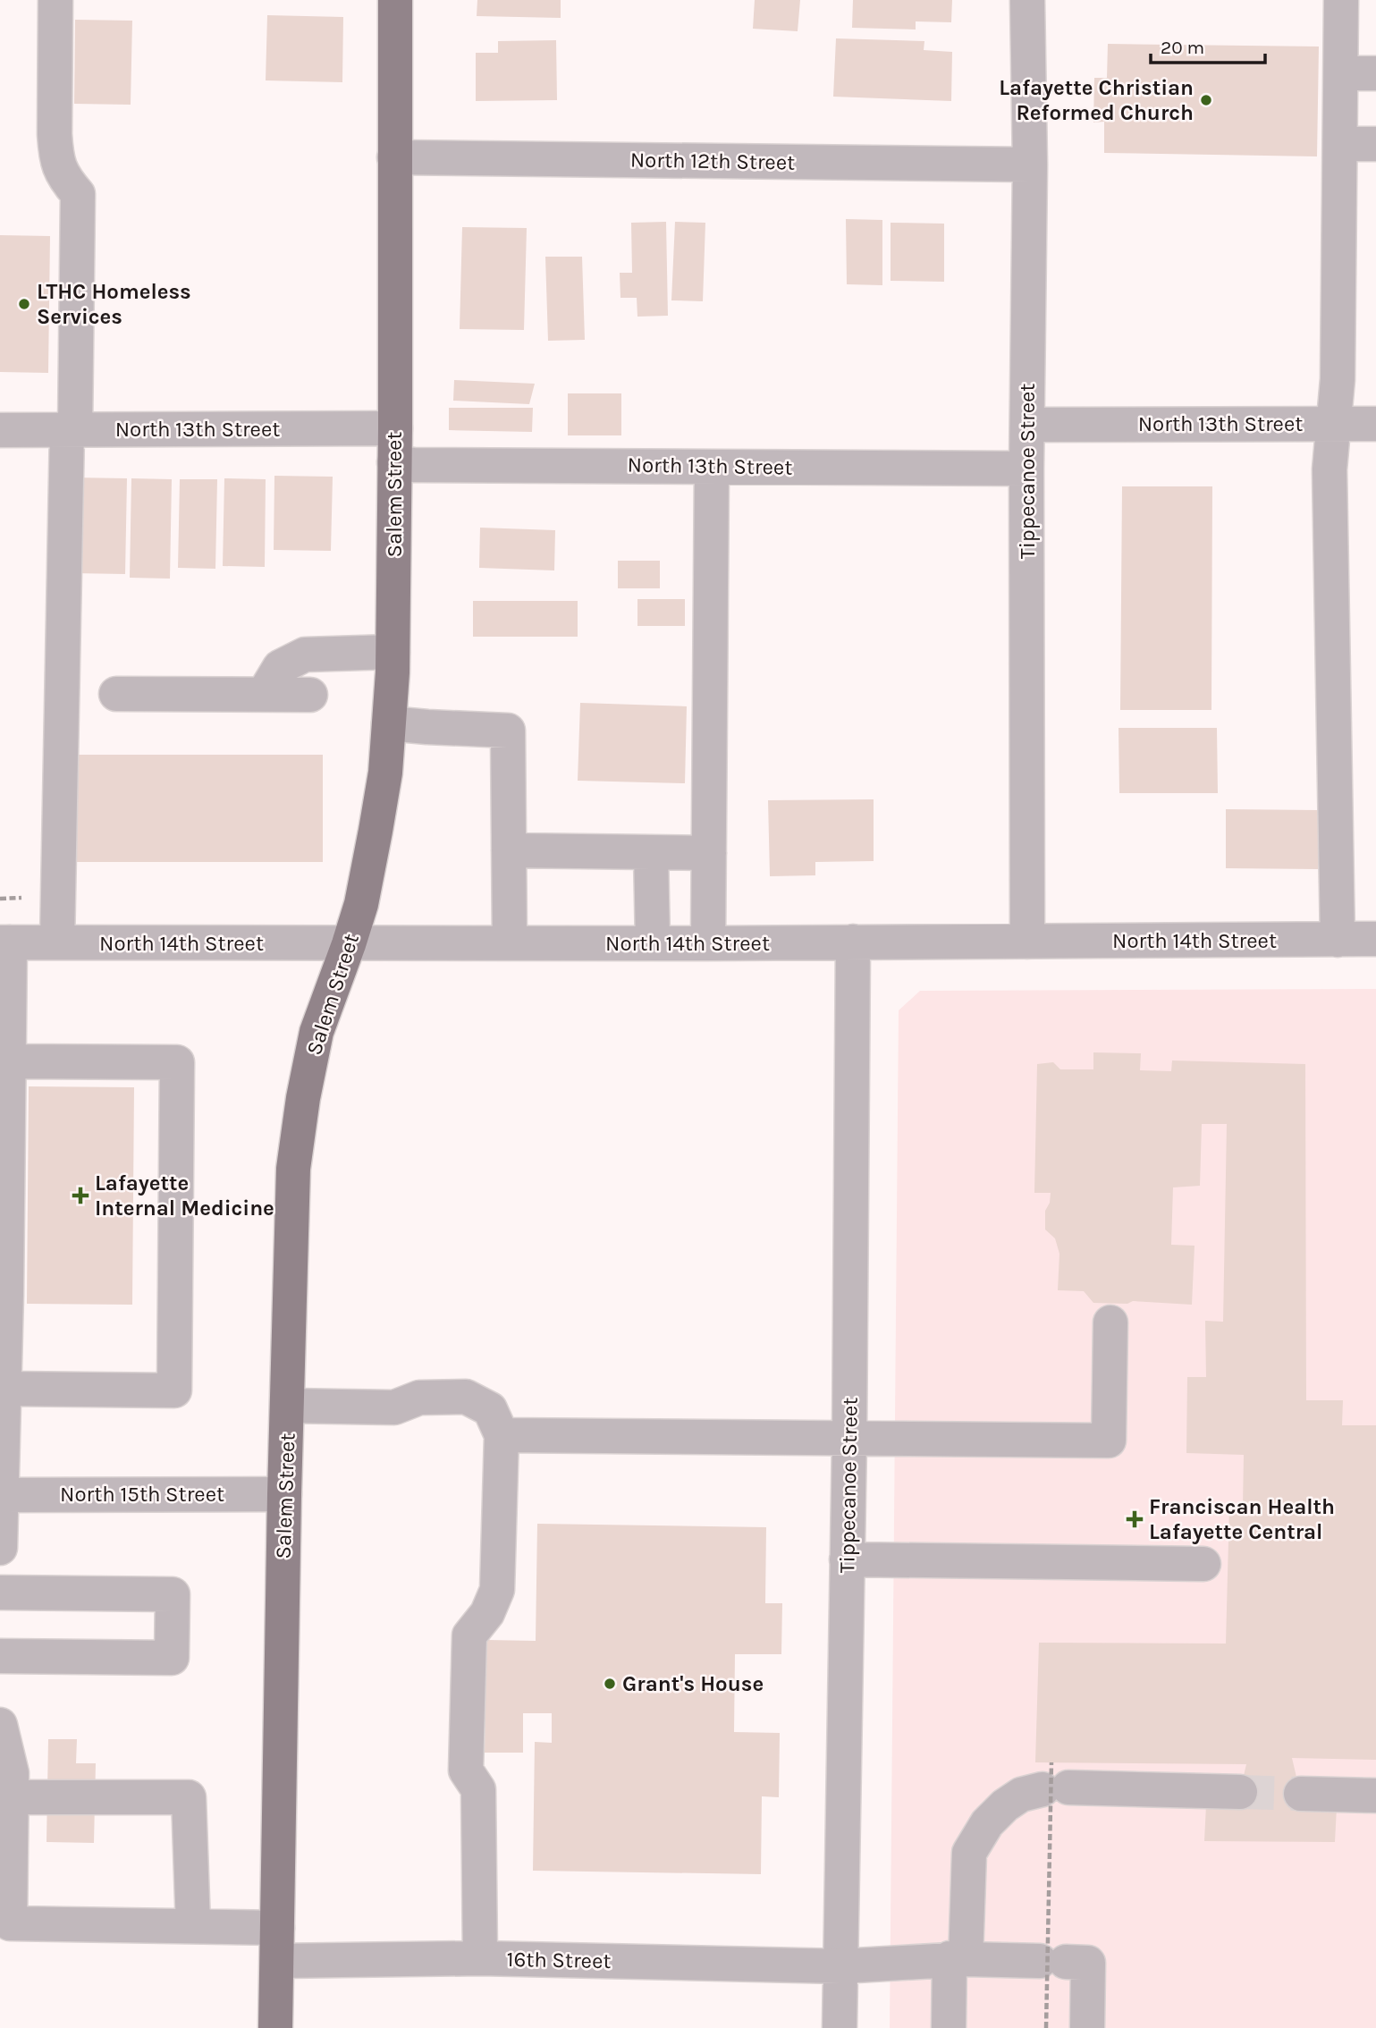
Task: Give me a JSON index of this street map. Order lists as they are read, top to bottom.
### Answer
{
  "streets": {
    "main road": ["Salem Street"],
    "street": [
      "North 12th Street",
      "North 13th Street",
      "Tippecanoe Street",
      "North 14th Street",
      "North 15th Street",
      "16th Street"
    ]
  },
  "crossings": [
    ["North 12th Street", "Tippecanoe Street"],
    ["North 12th Street", "Salem Street"],
    ["North 13th Street", "Tippecanoe Street"],
    ["North 13th Street", "Salem Street"],
    ["Tippecanoe Street", "North 14th Street"],
    ["Tippecanoe Street", "16th Street"],
    ["Salem Street", "North 14th Street"],
    ["Salem Street", "North 15th Street"],
    ["Salem Street", "16th Street"]
  ],
  "places": {
    "other": ["Lafayette Christian Reformed Church", "LTHC Homeless Services", "Grant's House"],
    "health": ["Lafayette Internal Medicine", "Franciscan Health Lafayette Central"]
  },
  "scale_bar": "20 m"
}
